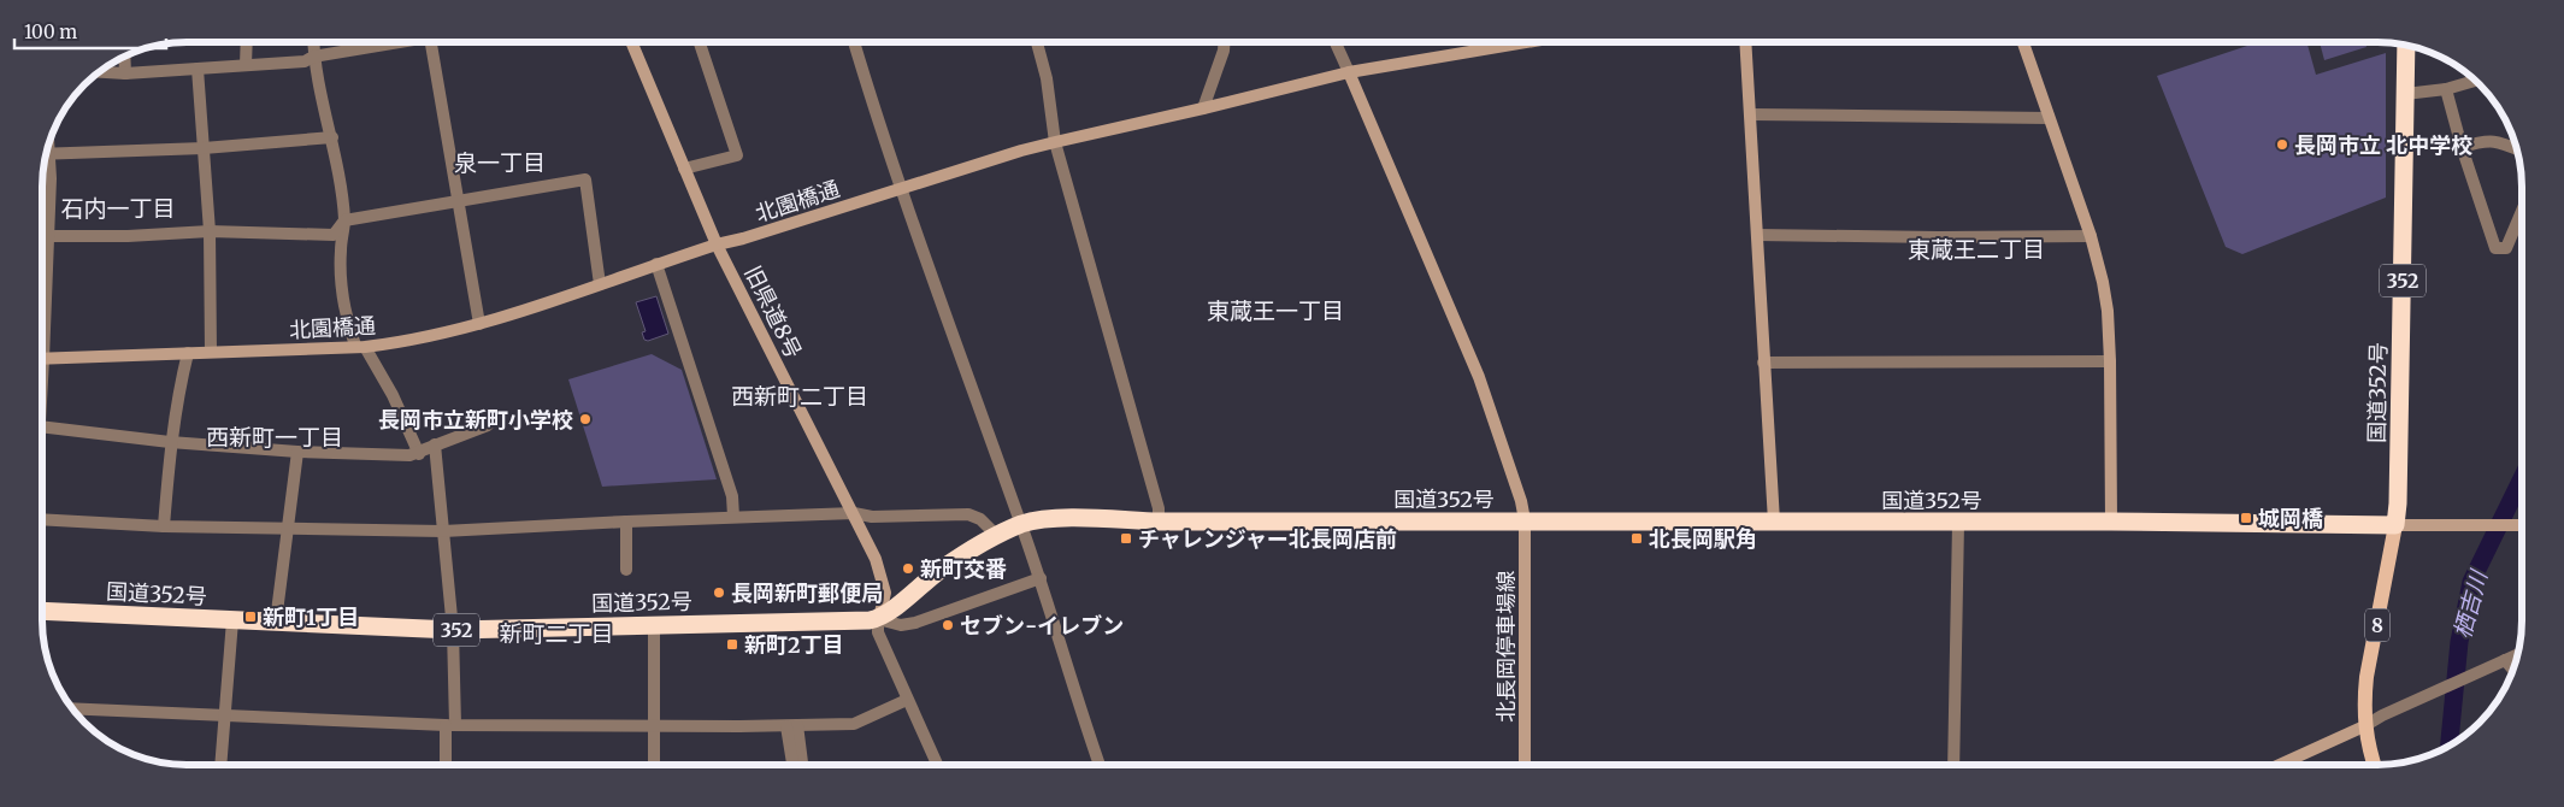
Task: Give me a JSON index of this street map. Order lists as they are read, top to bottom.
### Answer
{
  "streets": {
    "highway": ["352", "国道352号"],
    "main road": ["8"],
    "street": ["北園橋通", "旧県道8号", "北長岡停車場線"]
  },
  "crossings": [
    ["北園橋通", "旧県道8号"],
    ["北園橋通", "北長岡停車場線"],
    ["旧県道8号", "国道352号"],
    ["国道352号", "8"],
    ["国道352号", "北長岡停車場線"]
  ],
  "districts": [
    "泉一丁目",
    "石内一丁目",
    "東蔵王二丁目",
    "東蔵王一丁目",
    "西新町二丁目",
    "西新町一丁目",
    "新町二丁目"
  ],
  "water": ["栖吉川"],
  "places": {
    "other": [
      "長岡市立 北中学校",
      "長岡市立新町小学校",
      "新町交番",
      "長岡新町郵便局",
      "セブン-イレブン"
    ],
    "transit": [
      "城岡橋",
      "チャレンジャー北長岡店前",
      "北長岡駅角",
      "新町1丁目",
      "新町2丁目"
    ]
  },
  "scale_bar": "100 m"
}
